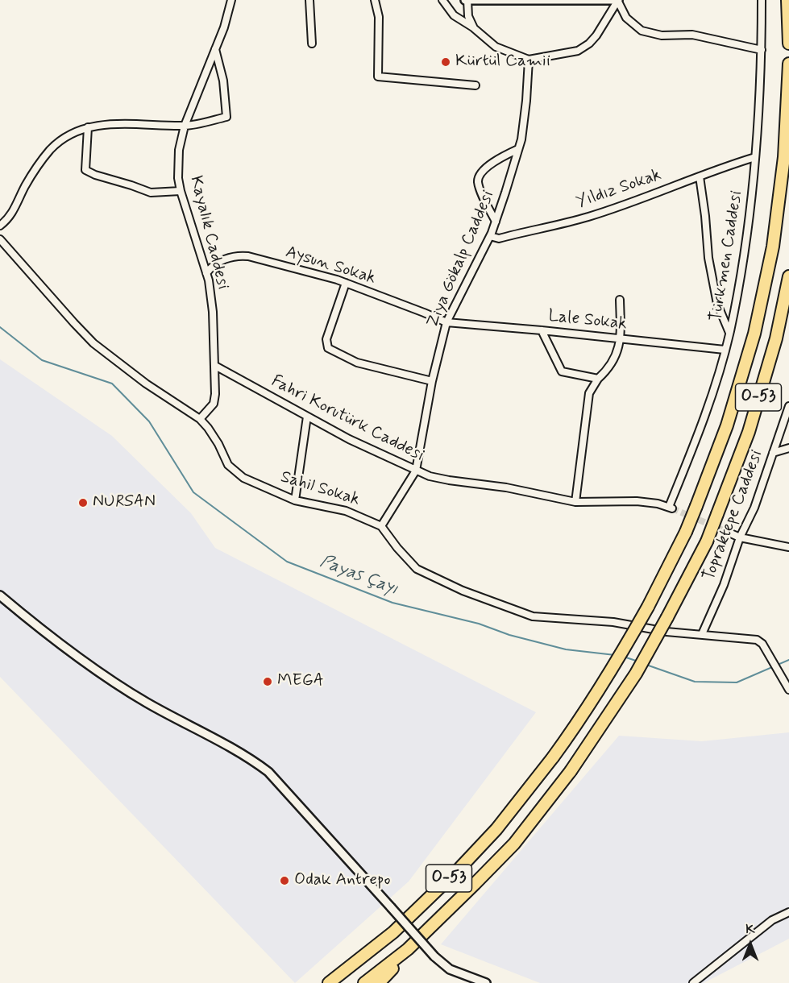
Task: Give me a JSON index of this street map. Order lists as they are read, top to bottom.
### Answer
{
  "streets": {
    "highway": ["O-53"],
    "street": [
      "Yıldız Sokak",
      "Kayalık Caddesi",
      "Türkmen Caddesi",
      "Ziya Gökalp Caddesi",
      "Aysun Sokak",
      "Lale Sokak",
      "Fahri Korutürk Caddesi",
      "Sahil Sokak",
      "Topraktepe Caddesi"
    ]
  },
  "crossings": [
    ["Yıldız Sokak", "Türkmen Caddesi"],
    ["Yıldız Sokak", "Ziya Gökalp Caddesi"],
    ["Kayalık Caddesi", "Aysun Sokak"],
    ["Kayalık Caddesi", "Fahri Korutürk Caddesi"],
    ["Kayalık Caddesi", "Sahil Sokak"],
    ["Türkmen Caddesi", "Lale Sokak"],
    ["Türkmen Caddesi", "Fahri Korutürk Caddesi"],
    ["Ziya Gökalp Caddesi", "Aysun Sokak"],
    ["Ziya Gökalp Caddesi", "Lale Sokak"],
    ["Ziya Gökalp Caddesi", "Fahri Korutürk Caddesi"],
    ["Aysun Sokak", "Lale Sokak"]
  ],
  "water": ["Payas Çayı"],
  "places": [
    "Kürtül Camii",
    "NURSAN",
    "MEGA",
    "Odak Antrepo"
  ],
  "north": "top"
}
